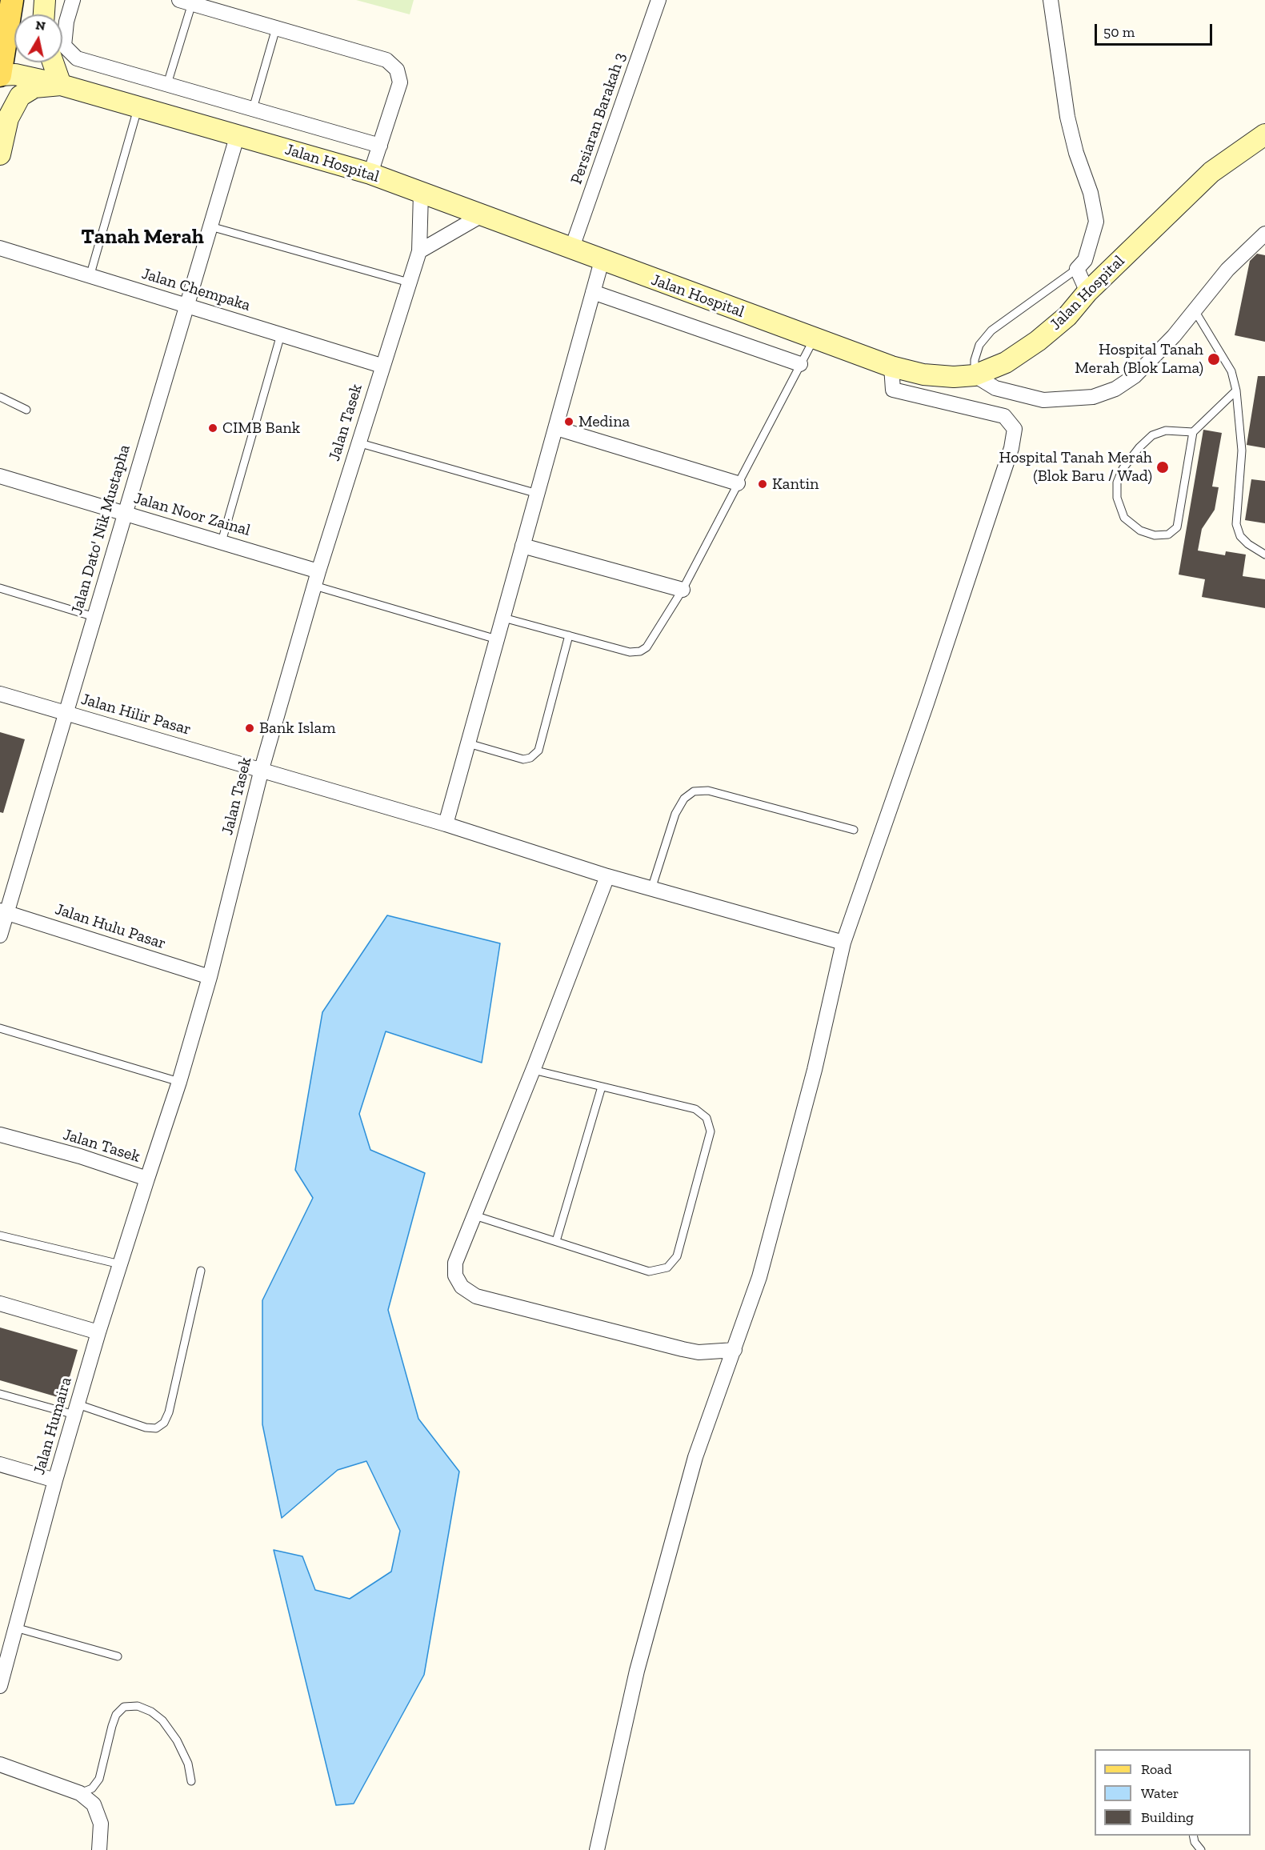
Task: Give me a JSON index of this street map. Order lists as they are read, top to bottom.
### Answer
{
  "streets": {
    "main road": ["Jalan Hospital"],
    "street": [
      "Persiaran Barakah 3",
      "Jalan Chempaka",
      "Jalan Tasek",
      "Jalan Noor Zainal",
      "Jalan Dato' Nik Mustapha",
      "Jalan Hilir Pasar",
      "Jalan Hulu Pasar",
      "Jalan Humaira"
    ]
  },
  "crossings": [
    ["Persiaran Barakah 3", "Jalan Hospital"],
    ["Jalan Hospital", "Jalan Tasek"],
    ["Jalan Hospital", "Jalan Dato' Nik Mustapha"],
    ["Jalan Chempaka", "Jalan Tasek"],
    ["Jalan Chempaka", "Jalan Dato' Nik Mustapha"],
    ["Jalan Tasek", "Jalan Noor Zainal"],
    ["Jalan Tasek", "Jalan Hilir Pasar"],
    ["Jalan Tasek", "Jalan Hulu Pasar"],
    ["Jalan Tasek", "Jalan Humaira"],
    ["Jalan Noor Zainal", "Jalan Dato' Nik Mustapha"],
    ["Jalan Dato' Nik Mustapha", "Jalan Hilir Pasar"],
    ["Jalan Dato' Nik Mustapha", "Jalan Hulu Pasar"]
  ],
  "districts": ["Tanah Merah"],
  "places": [
    "Hospital Tanah Merah (Blok Lama)",
    "Medina",
    "CIMB Bank",
    "Hospital Tanah Merah (Blok Baru / Wad)",
    "Kantin",
    "Bank Islam"
  ],
  "legend": ["Road", "Water", "Building"],
  "scale_bar": "50 m",
  "north": "top"
}
